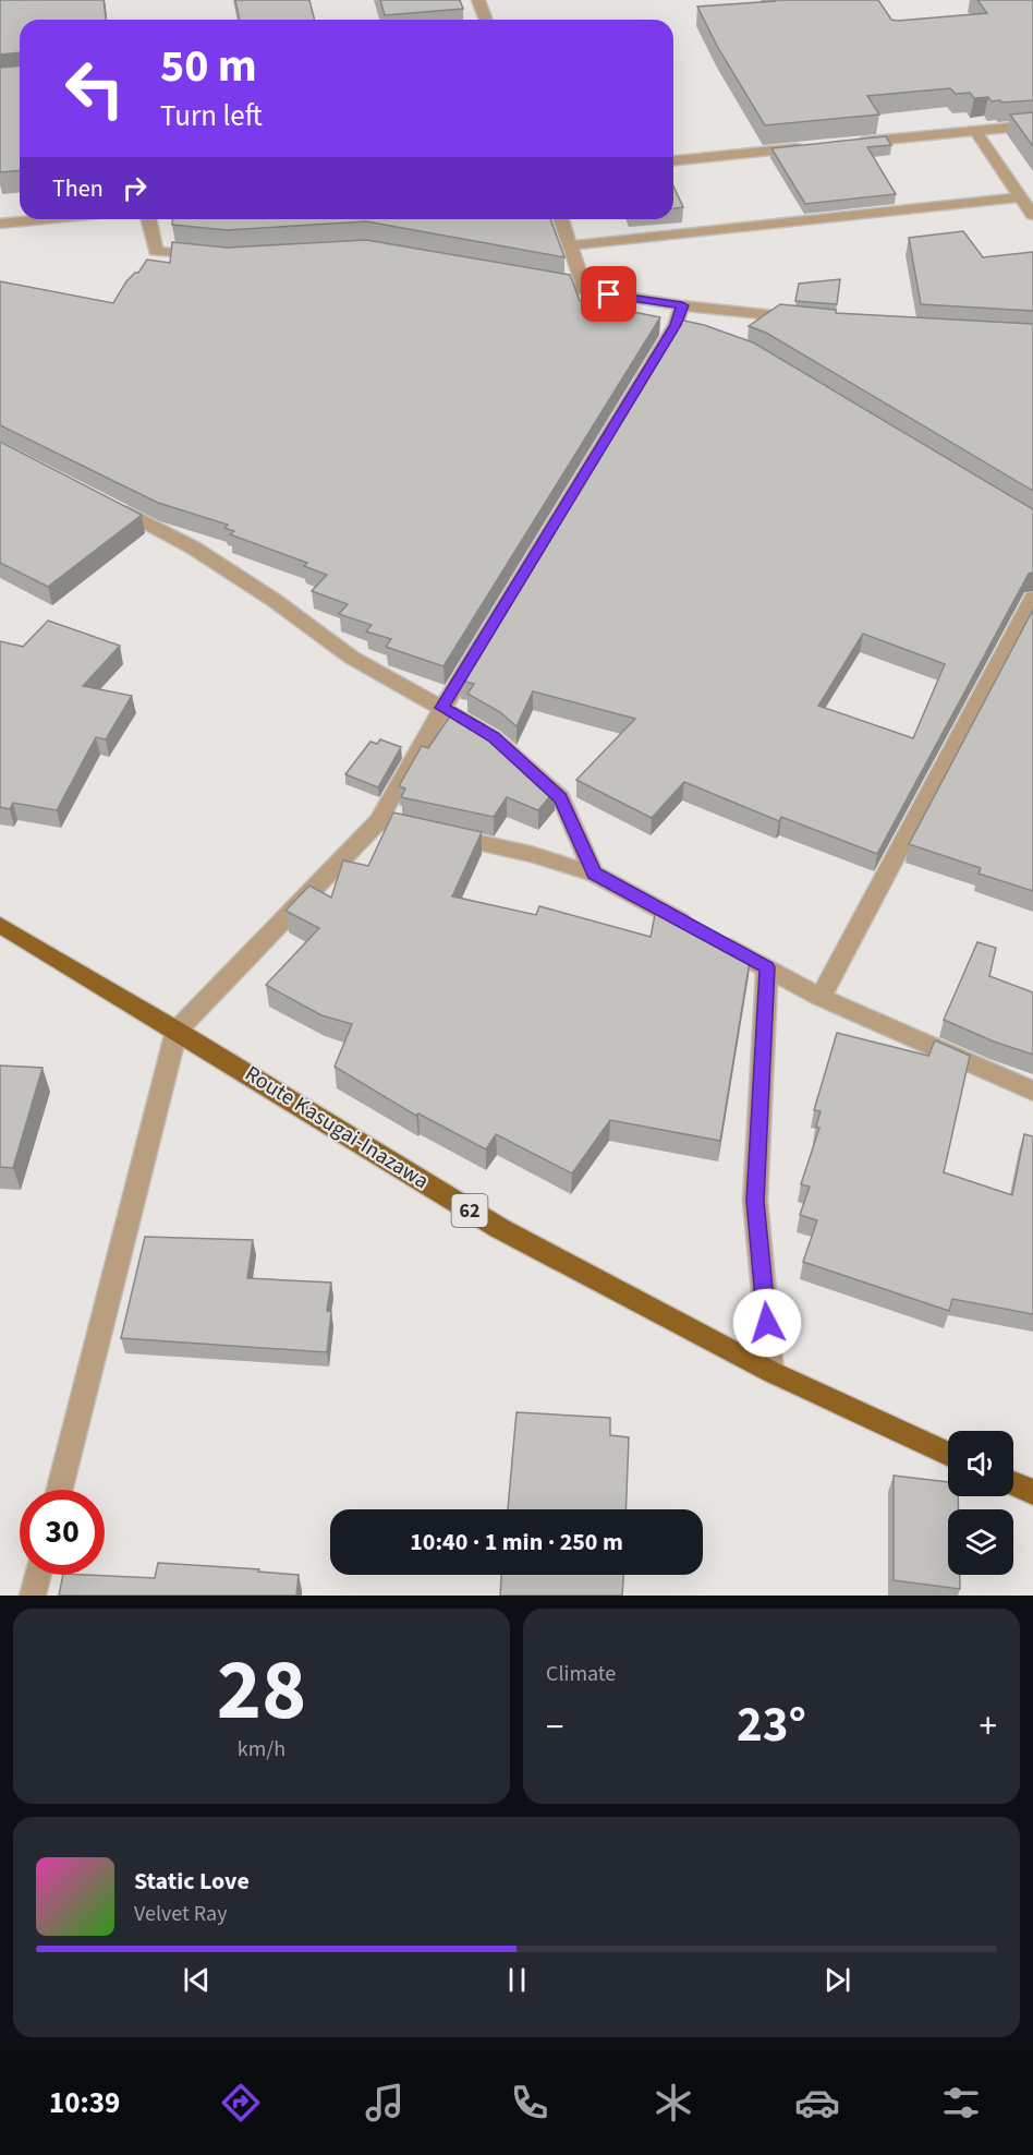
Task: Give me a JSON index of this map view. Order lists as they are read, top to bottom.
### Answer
{
  "streets": {
    "main road": ["Route Kasugai-Inazawa", "62"]
  },
  "page": {
    "turn": ["50 m", "Turn left"],
    "then": "Then",
    "limit": "30",
    "trip": "10:40 · 1 min · 250 m",
    "tile": [
      ["28", "km/h"],
      "Climate"
    ],
    "heat": ["−", "23°", "+"],
    "song": ["Static Love", "Velvet Ray"],
    "tabs": "10:39"
  }
}
